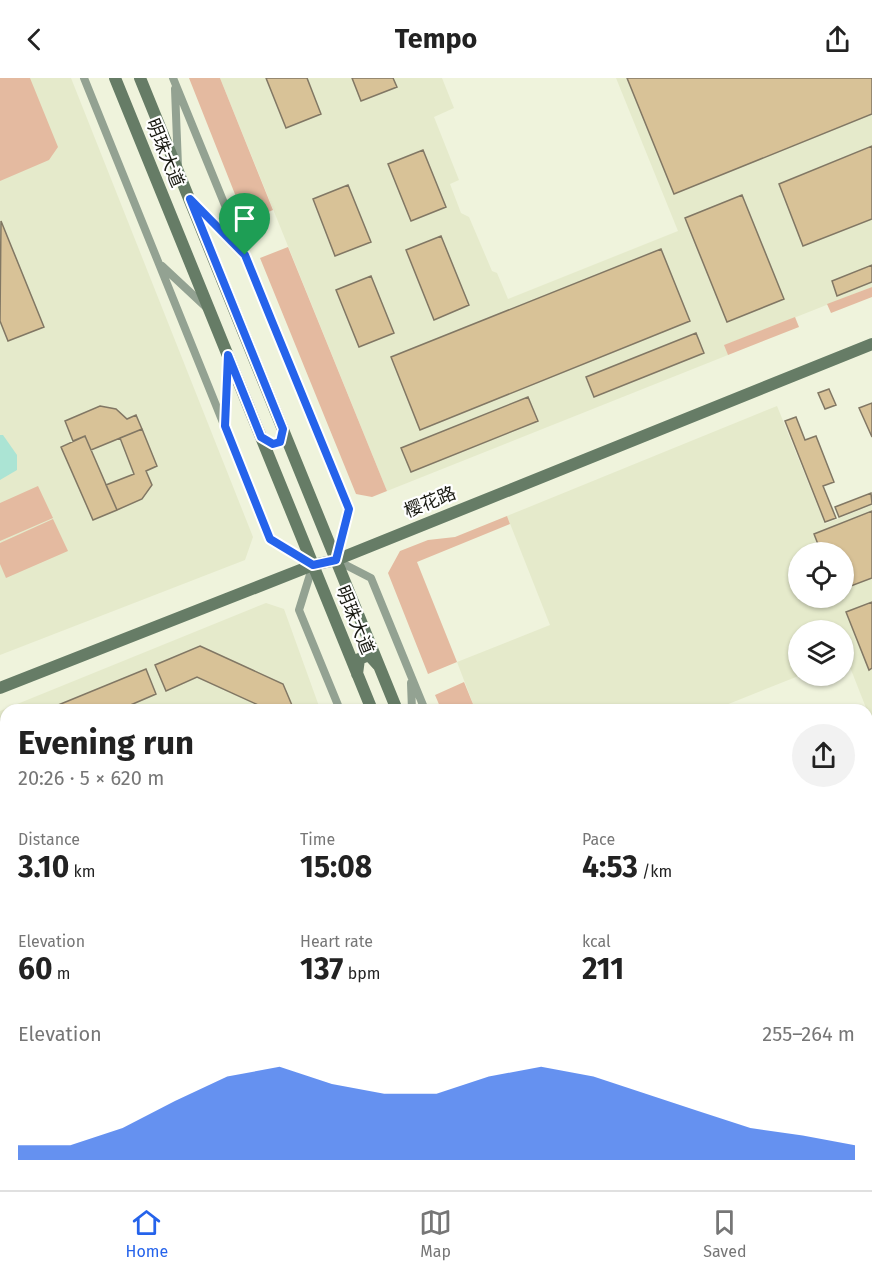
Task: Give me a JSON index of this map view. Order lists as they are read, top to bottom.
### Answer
{
  "streets": {
    "main road": ["明珠大道", "樱花路"]
  },
  "crossings": [
    ["明珠大道", "樱花路"]
  ],
  "page": {
    "header": "Tempo",
    "heading": ["Evening run", "20:26 · 5 × 620 m"],
    "stats": [
      ["Distance", "3.10 km"],
      ["Time", "15:08"],
      ["Pace", "4:53 /km"],
      ["Elevation", "60 m"],
      ["Heart rate", "137 bpm"],
      ["kcal", "211"]
    ],
    "chart": ["Elevation", "255–264 m"],
    "tabs": ["Home", "Map", "Saved"]
  }
}
